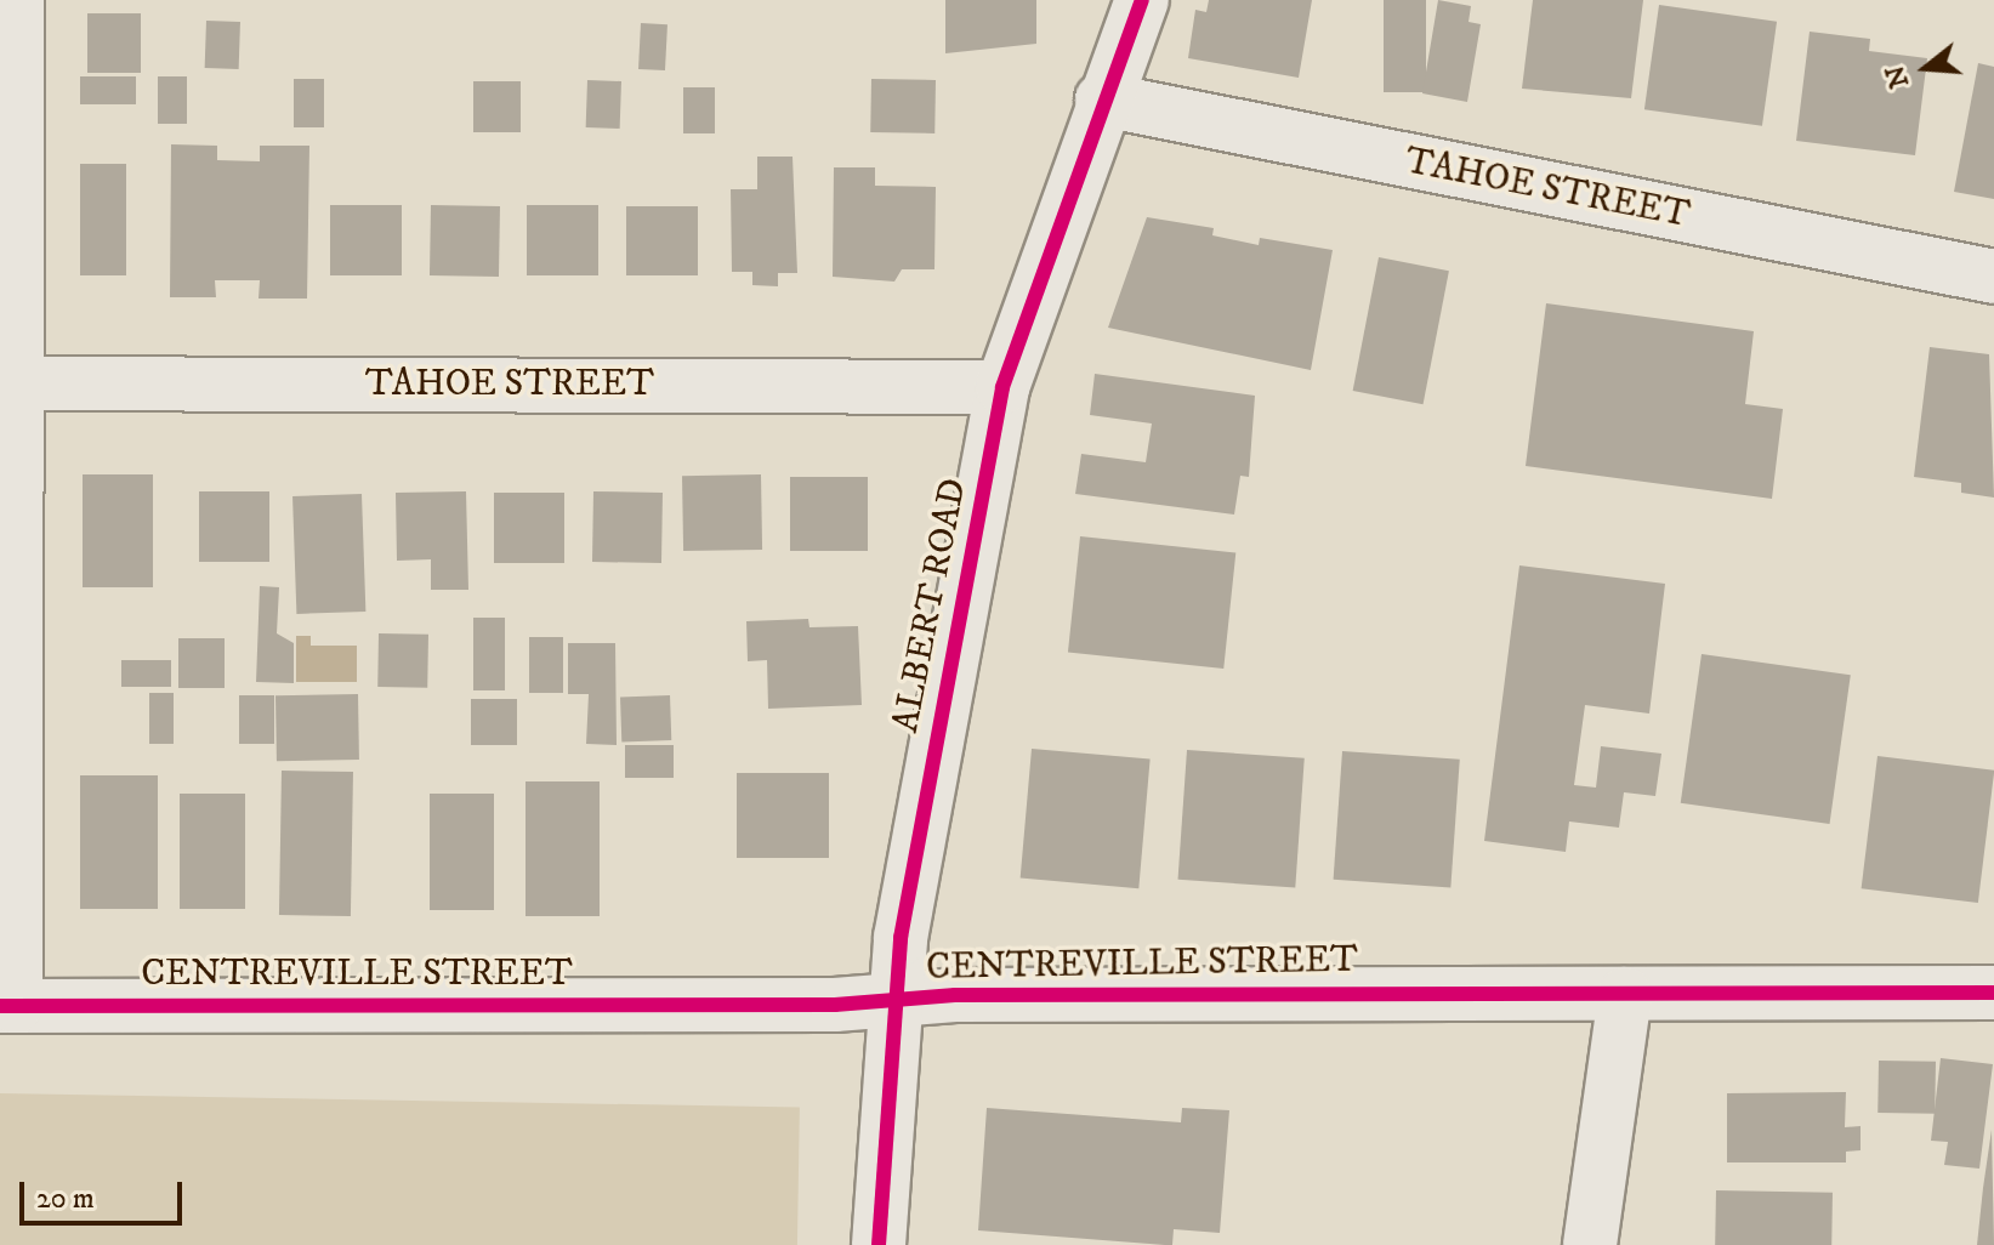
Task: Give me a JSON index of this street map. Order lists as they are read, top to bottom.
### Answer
{
  "streets": {
    "street": ["TAHOE STREET", "ALBERT ROAD", "CENTREVILLE STREET"]
  },
  "crossings": [
    ["TAHOE STREET", "ALBERT ROAD"],
    ["ALBERT ROAD", "CENTREVILLE STREET"]
  ],
  "scale_bar": "20 m",
  "north": "left"
}
